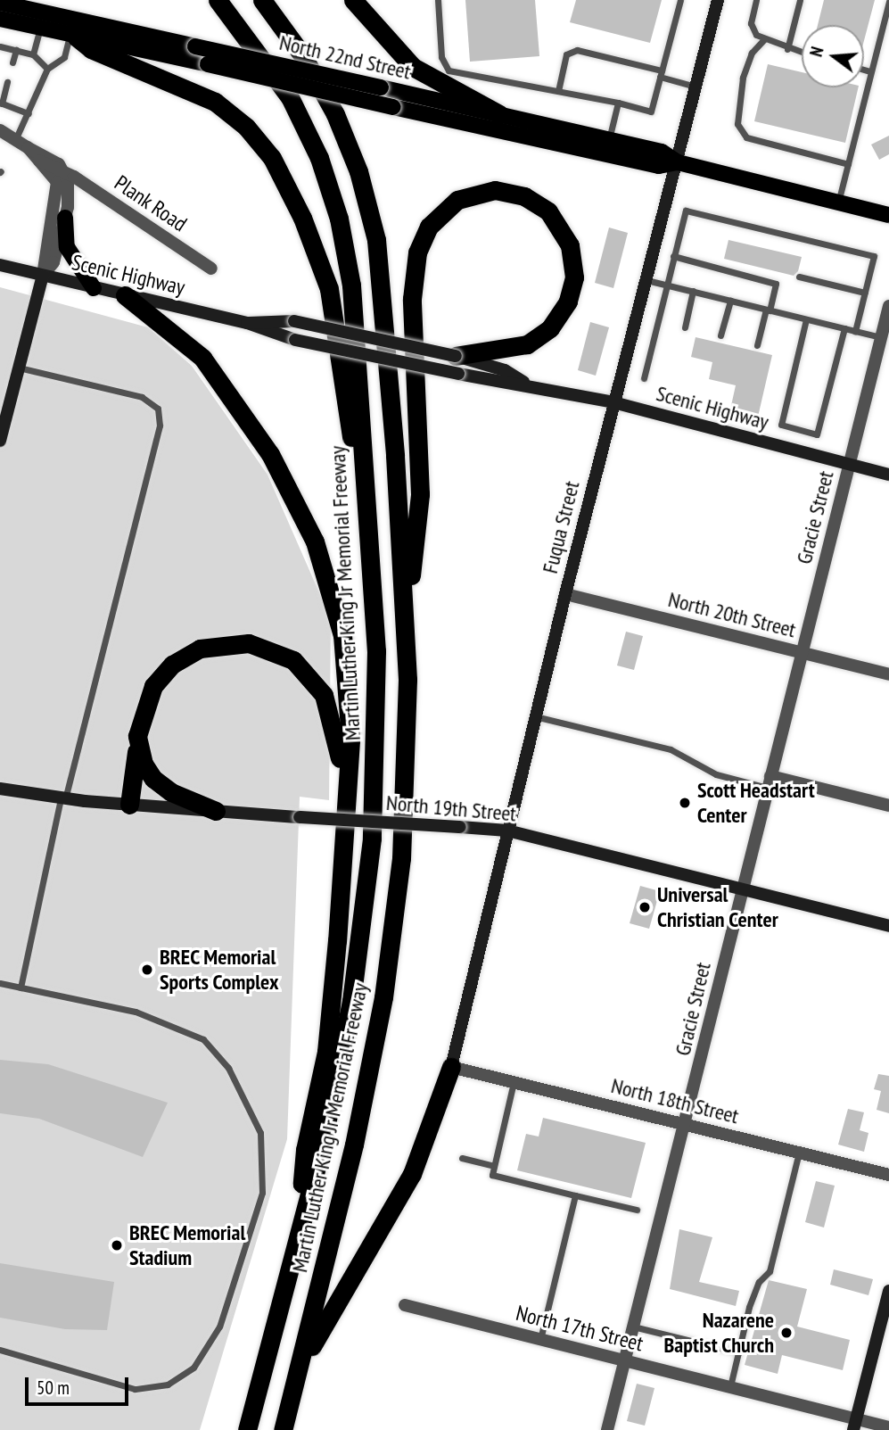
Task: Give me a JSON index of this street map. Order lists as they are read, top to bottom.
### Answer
{
  "streets": {
    "highway": ["Martin Luther King Jr Memorial Freeway"],
    "main road": ["North 22nd Street"],
    "street": [
      "Plank Road",
      "Scenic Highway",
      "Gracie Street",
      "Fuqua Street",
      "North 20th Street",
      "North 19th Street",
      "North 18th Street",
      "North 17th Street"
    ]
  },
  "crossings": [
    ["North 22nd Street", "Fuqua Street"],
    ["Plank Road", "Scenic Highway"],
    ["Scenic Highway", "Gracie Street"],
    ["Scenic Highway", "Fuqua Street"],
    ["Gracie Street", "North 20th Street"],
    ["Gracie Street", "North 19th Street"],
    ["Gracie Street", "North 18th Street"],
    ["Gracie Street", "North 17th Street"],
    ["Fuqua Street", "North 20th Street"],
    ["Fuqua Street", "North 19th Street"],
    ["Fuqua Street", "North 18th Street"]
  ],
  "places": [
    "Scott Headstart Center",
    "Universal Christian Center",
    "BREC Memorial Sports Complex",
    "BREC Memorial Stadium",
    "Nazarene Baptist Church"
  ],
  "scale_bar": "50 m",
  "north": "left"
}
